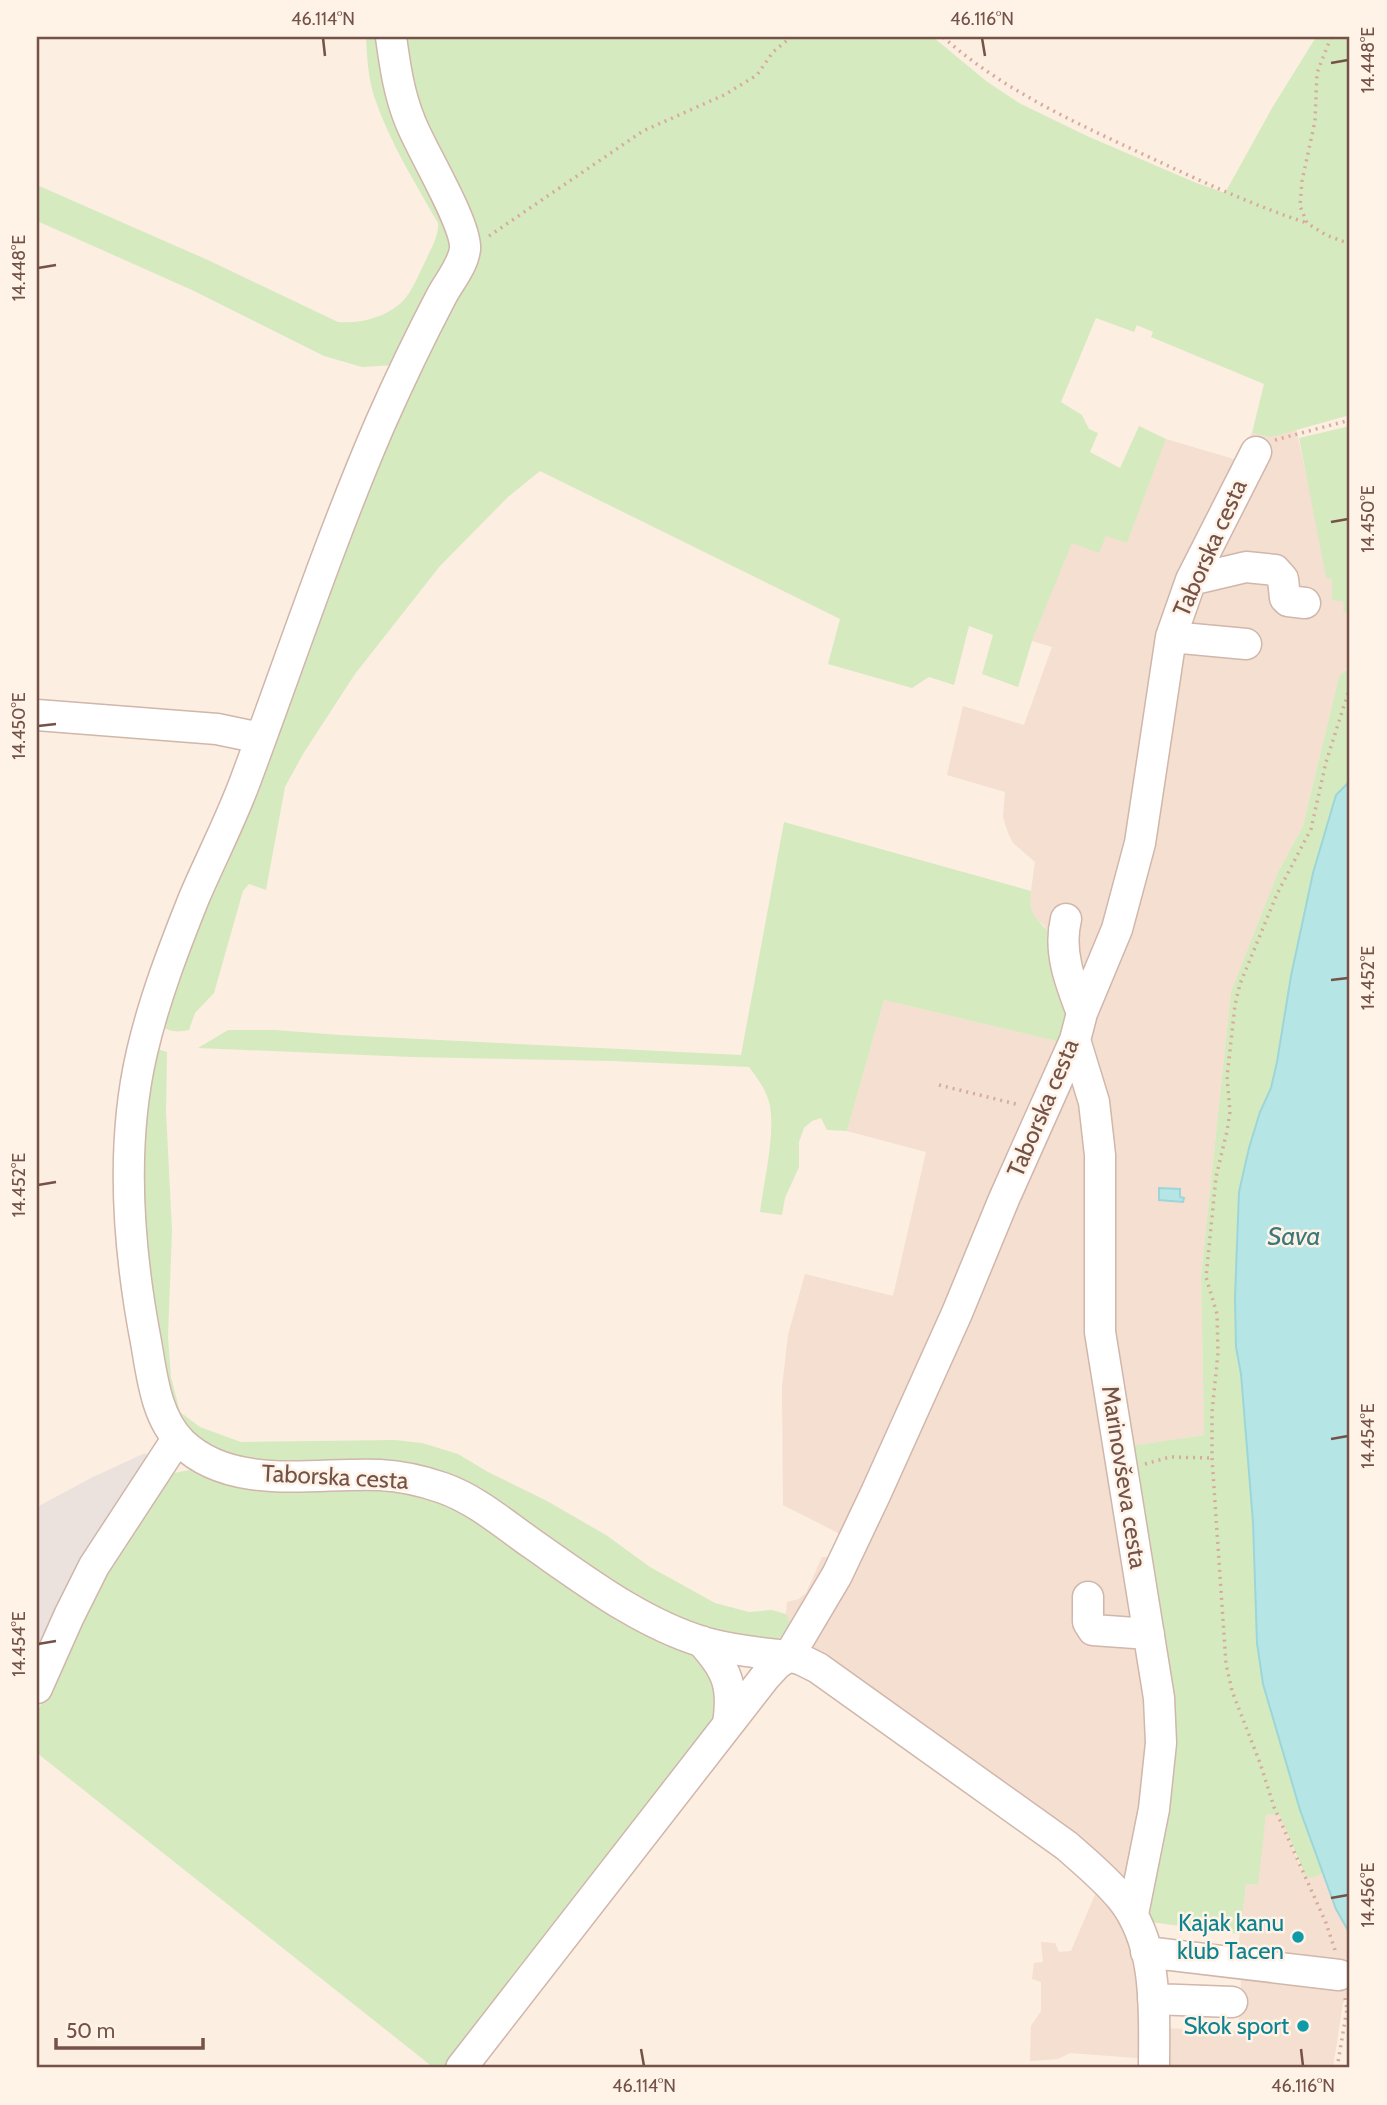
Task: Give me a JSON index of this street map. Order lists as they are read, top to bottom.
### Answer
{
  "streets": {
    "street": ["Taborska cesta", "Marinovševa cesta"]
  },
  "crossings": [
    ["Taborska cesta", "Marinovševa cesta"]
  ],
  "water": ["Sava"],
  "places": ["Kajak kanu klub Tacen", "Skok sport"],
  "scale_bar": "50 m",
  "coordinates": [
    "46.114°N",
    "46.116°N",
    "14.448°E",
    "14.450°E",
    "14.452°E",
    "14.454°E",
    "14.456°E"
  ]
}
